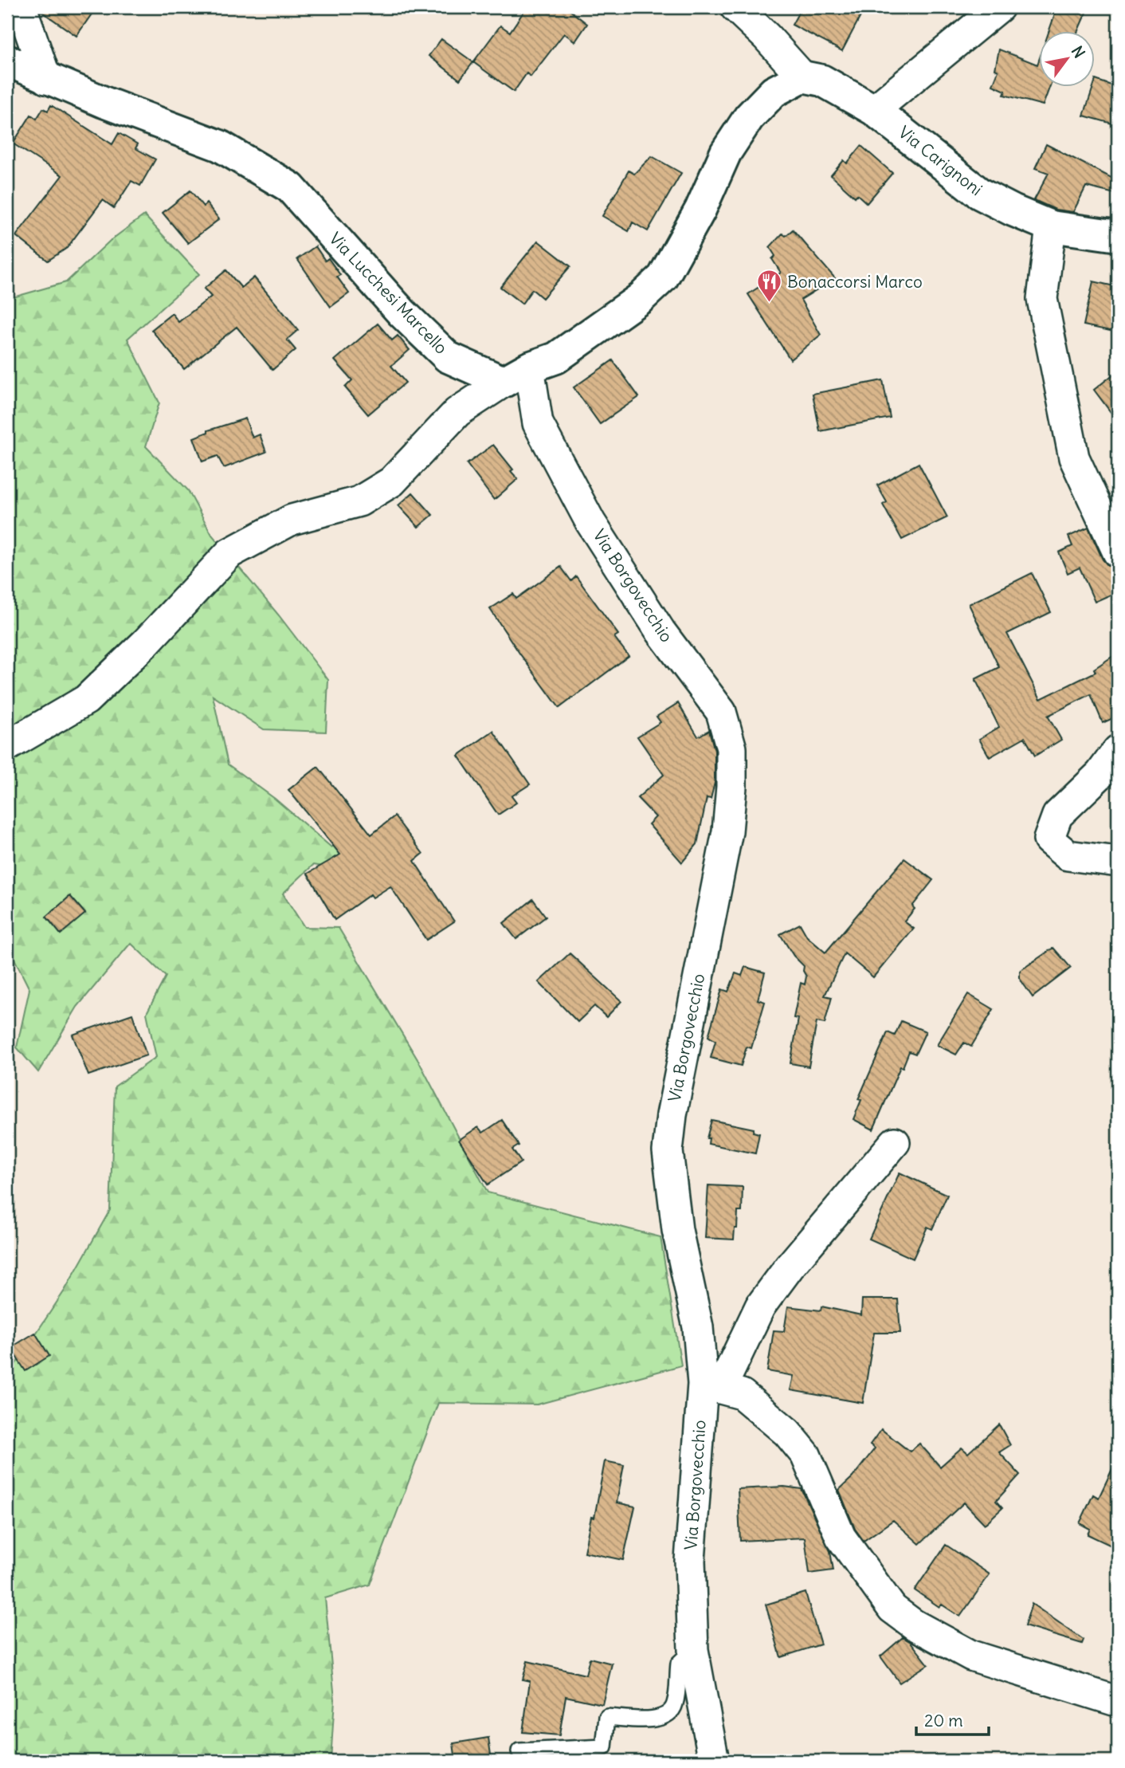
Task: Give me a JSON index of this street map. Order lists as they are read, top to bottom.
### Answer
{
  "streets": {
    "street": ["Via Carignoni", "Via Lucchesi Marcello", "Via Borgovecchio"]
  },
  "crossings": [
    ["Via Lucchesi Marcello", "Via Borgovecchio"]
  ],
  "places": {
    "restaurant": ["Bonaccorsi Marco"]
  },
  "scale_bar": "20 m",
  "north": "top right"
}
